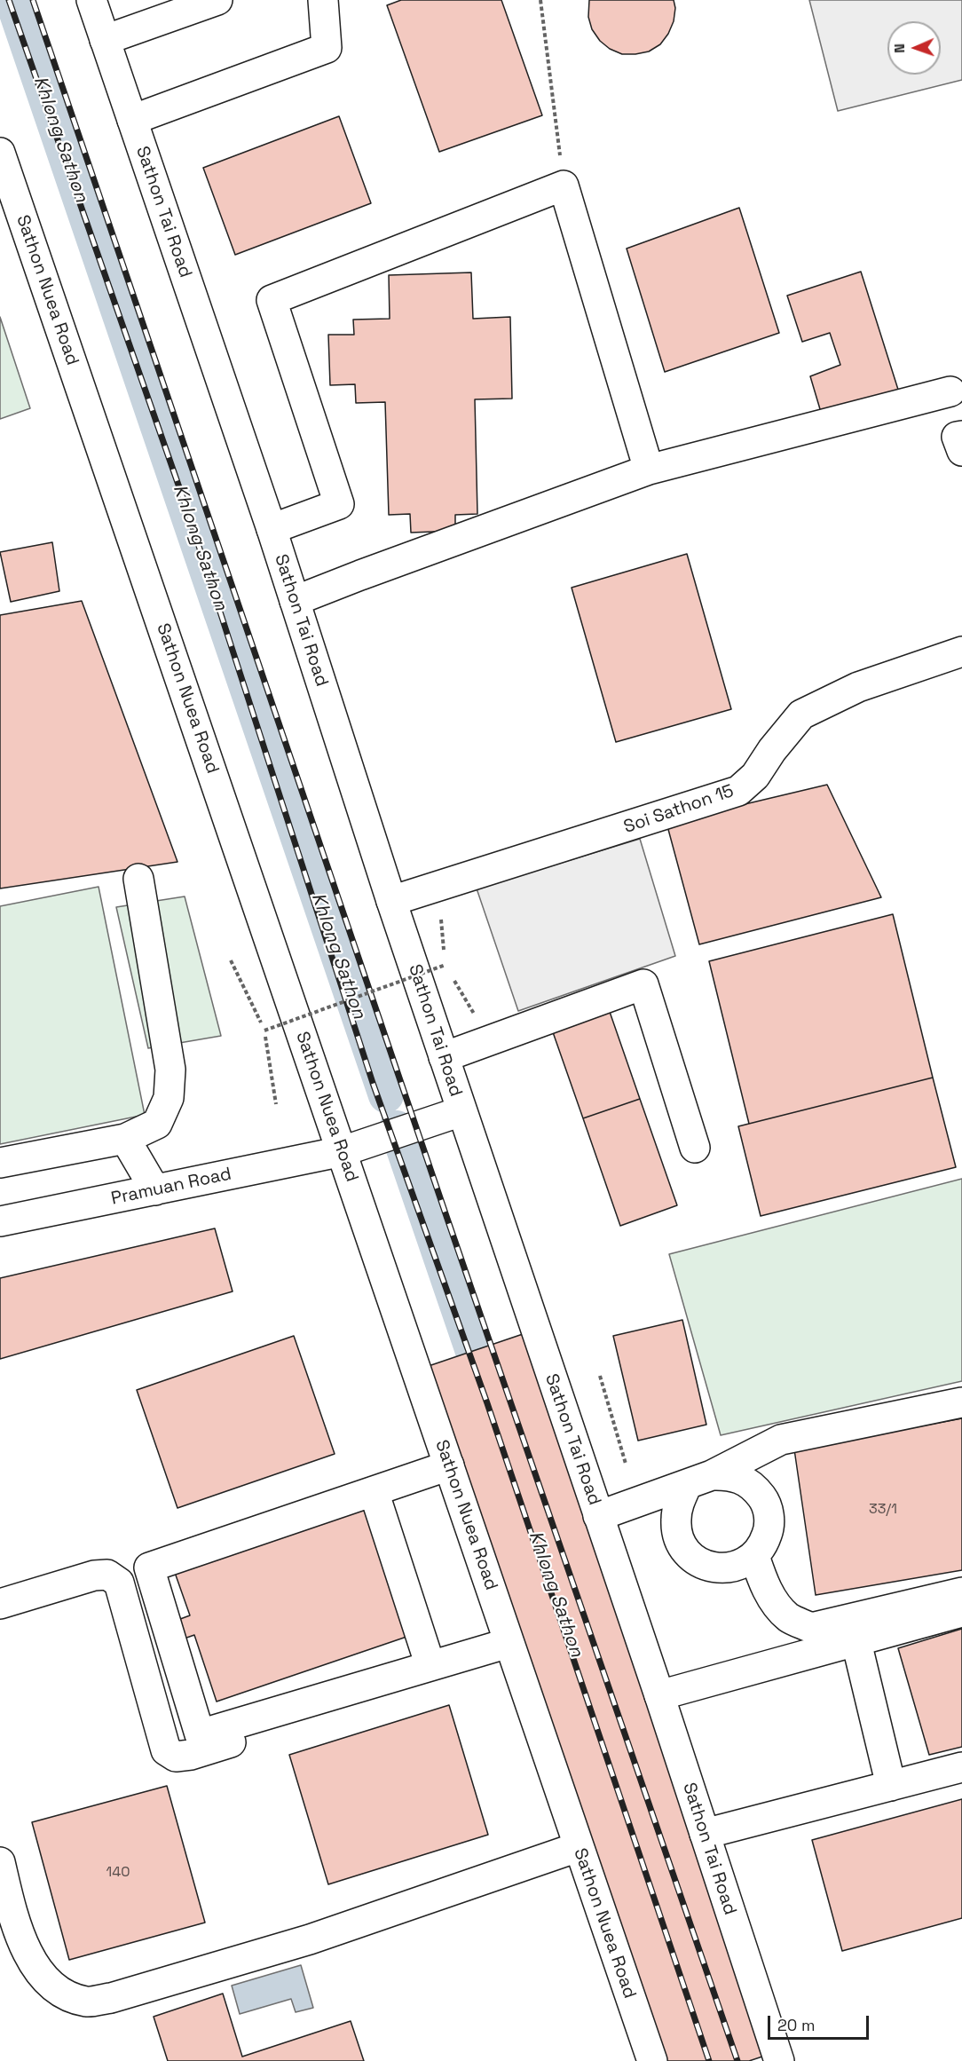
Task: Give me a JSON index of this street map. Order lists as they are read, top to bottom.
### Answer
{
  "streets": {
    "main road": [
      "Sathon Tai Road",
      "Sathon Nuea Road",
      "Soi Sathon 15",
      "Pramuan Road"
    ]
  },
  "crossings": [
    ["Sathon Tai Road", "Soi Sathon 15"],
    ["Sathon Tai Road", "Pramuan Road"],
    ["Sathon Nuea Road", "Pramuan Road"]
  ],
  "water": ["Khlong Sathon"],
  "house_numbers": ["33/1", "140"],
  "scale_bar": "20 m",
  "north": "left"
}
